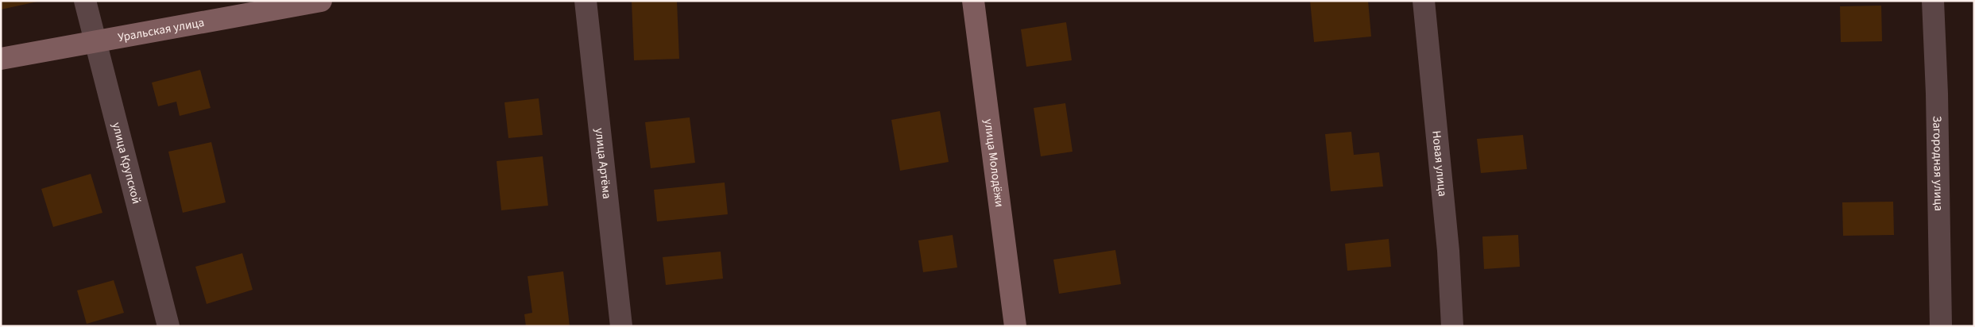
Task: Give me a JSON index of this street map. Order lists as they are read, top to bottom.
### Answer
{
  "streets": {
    "main road": ["Уральская улица", "улица Молодёжи"],
    "street": [
      "улица Крупской",
      "улица Артёма",
      "Новая улица",
      "Загородная улица"
    ]
  },
  "crossings": [
    ["Уральская улица", "улица Крупской"]
  ]
}
